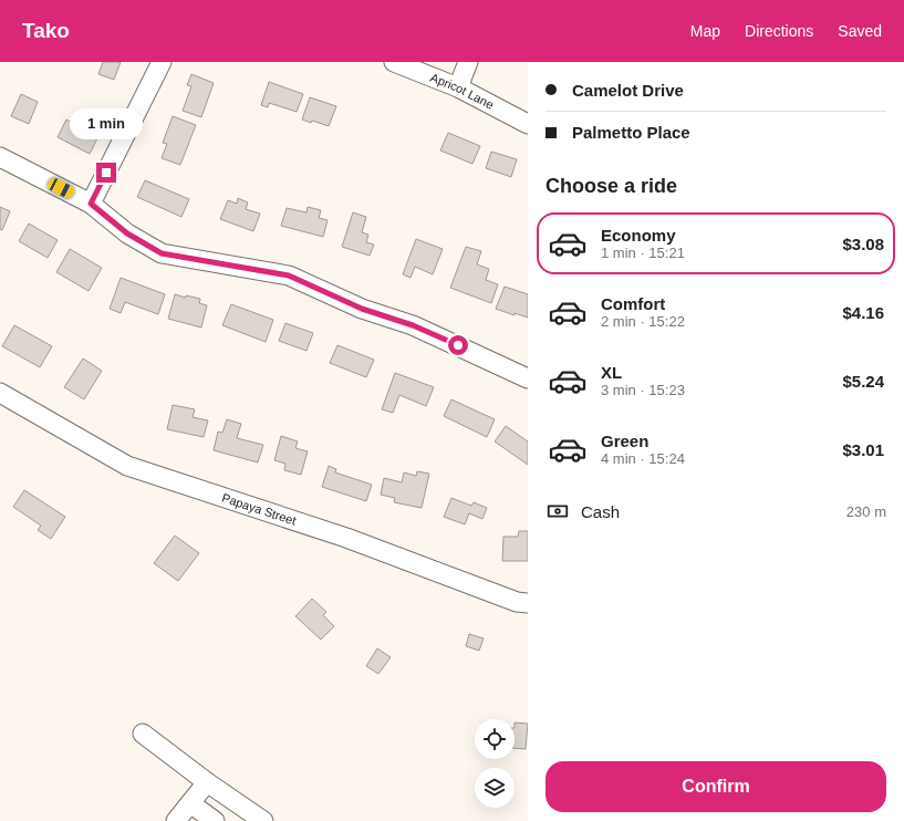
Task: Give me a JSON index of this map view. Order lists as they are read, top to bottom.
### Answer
{
  "streets": {
    "street": ["Apricot Lane", "Papaya Street"]
  },
  "page": {
    "header": "Tako",
    "nav": ["Map", "Directions", "Saved"],
    "banner": ["Camelot Drive", "Palmetto Place"],
    "bubble": "1 min",
    "heading": "Choose a ride",
    "list": [
      {
        "name": "Economy",
        "note": "1 min · 15:21",
        "value": "$3.08"
      },
      {
        "name": "Comfort",
        "note": "2 min · 15:22",
        "value": "$4.16"
      },
      {
        "name": "XL",
        "note": "3 min · 15:23",
        "value": "$5.24"
      },
      {
        "name": "Green",
        "note": "4 min · 15:24",
        "value": "$3.01"
      }
    ],
    "pay": ["Cash", "230 m"],
    "buttons": "Confirm"
  }
}
